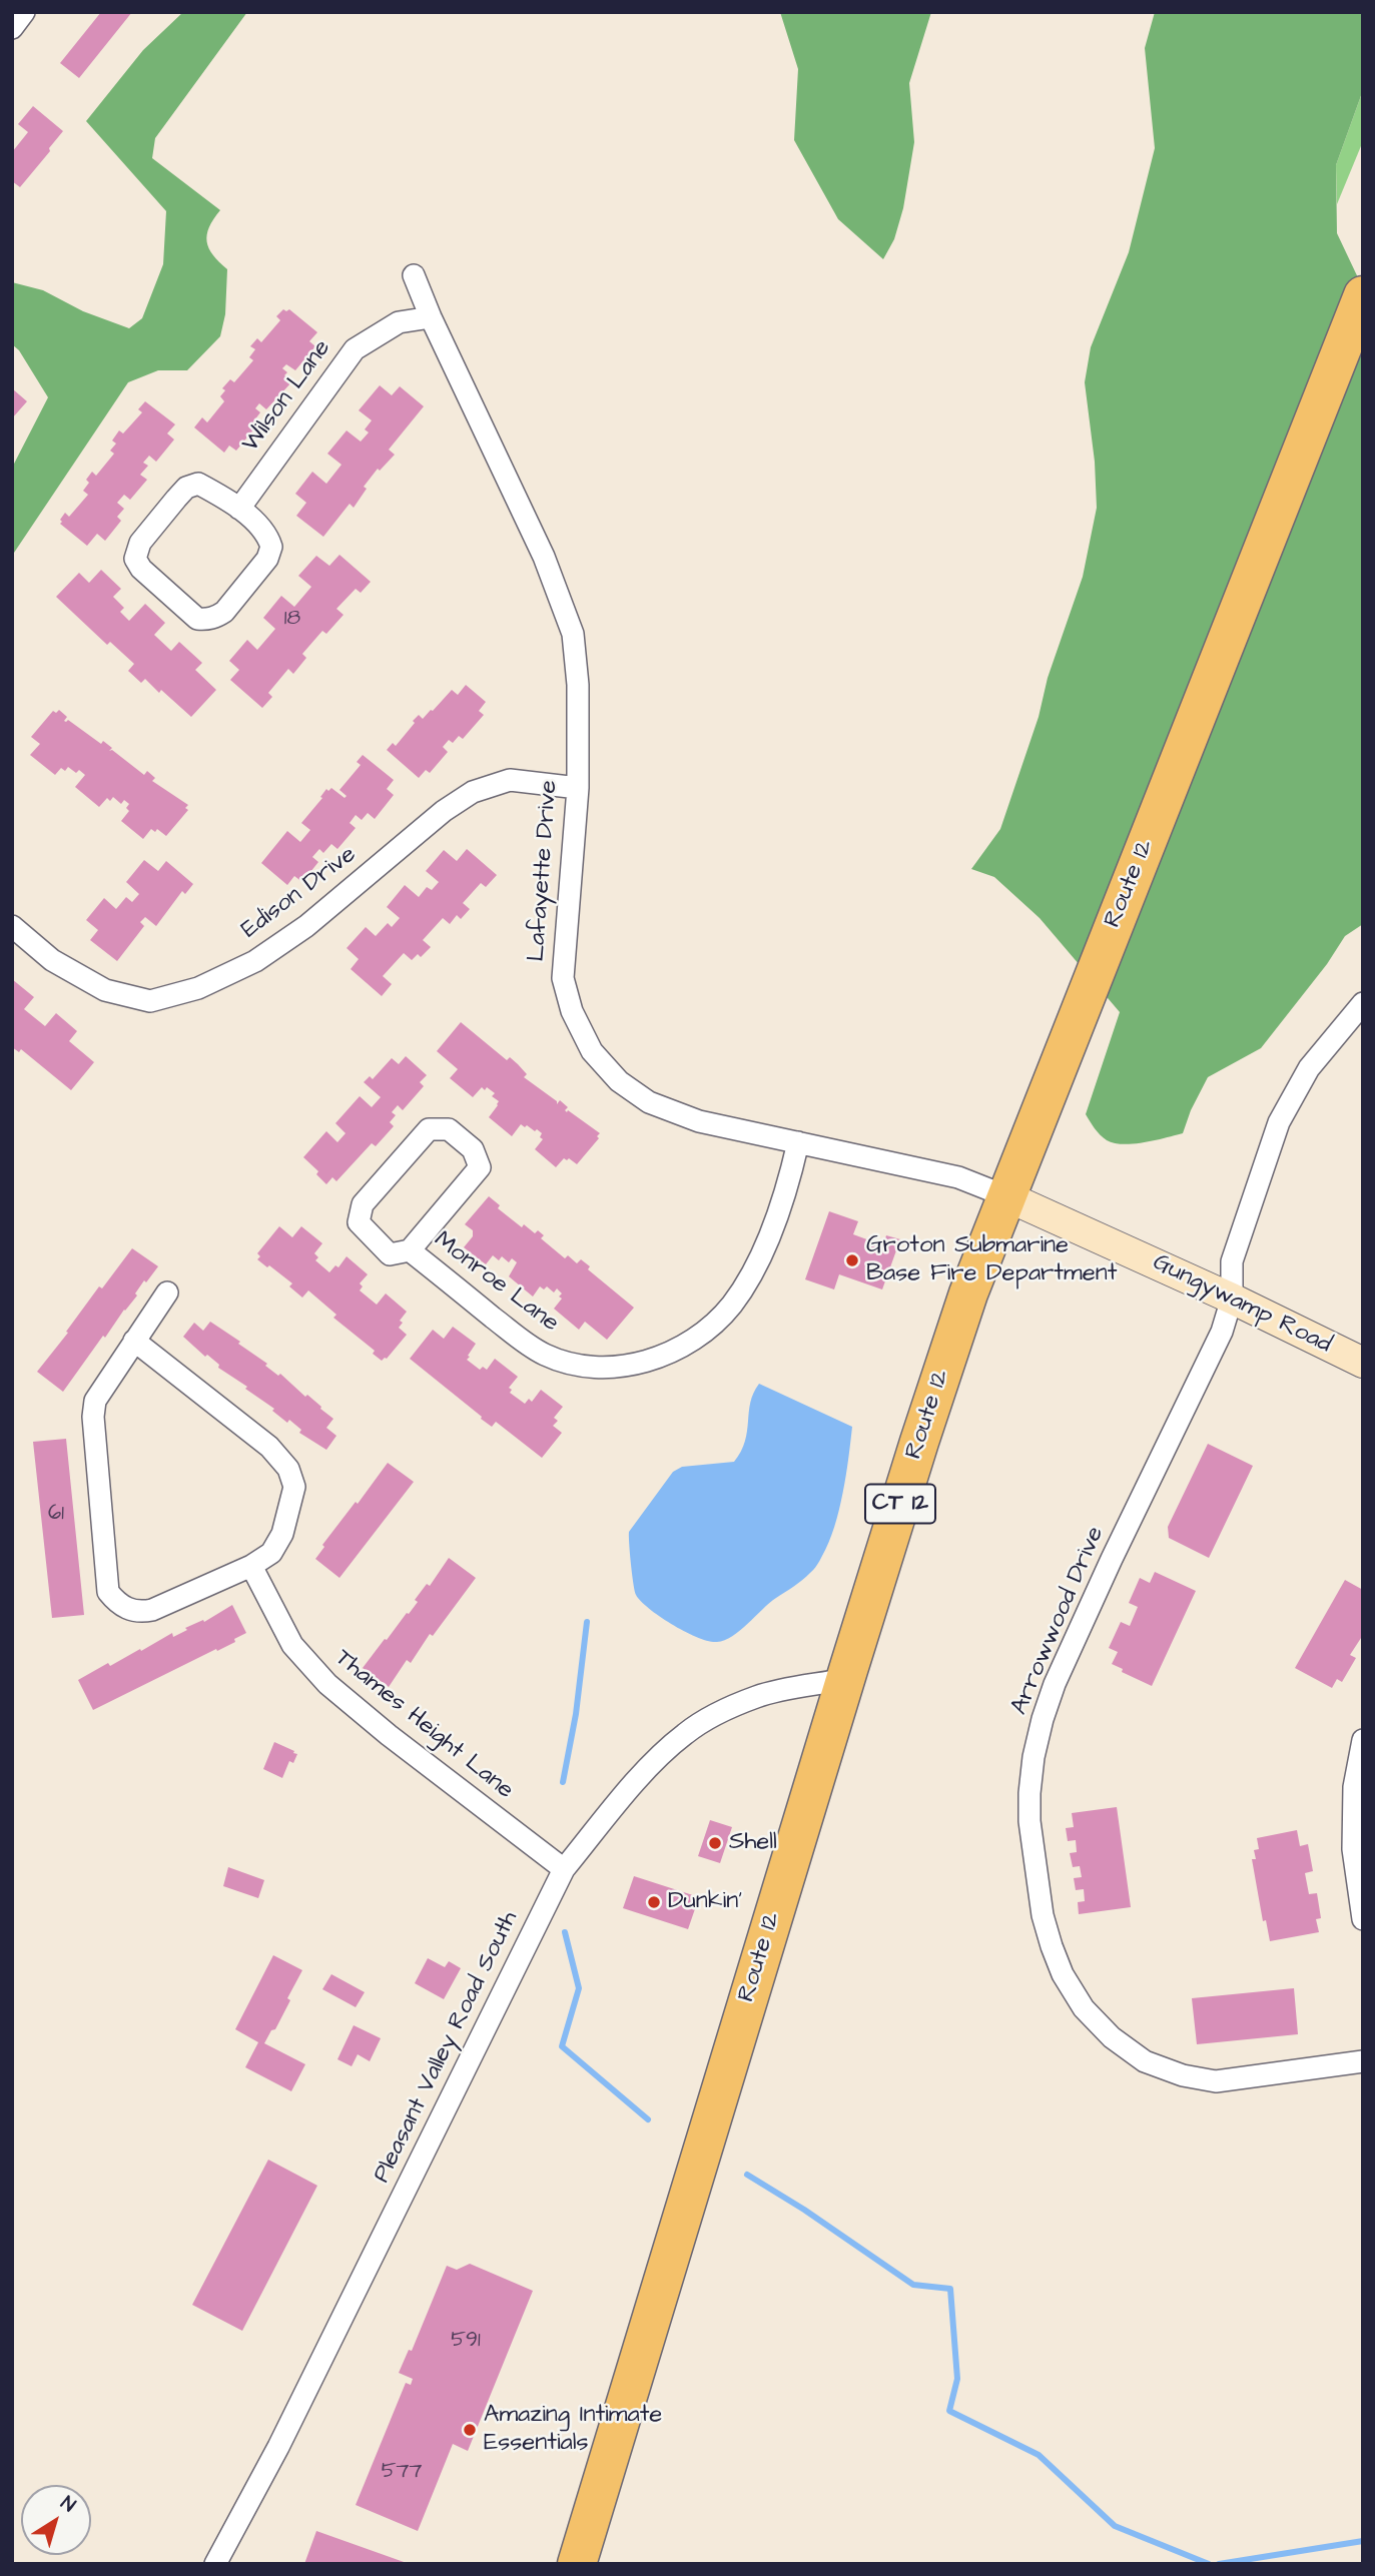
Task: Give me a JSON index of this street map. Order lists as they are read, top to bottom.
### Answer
{
  "streets": {
    "highway": ["Route 12", "CT 12"],
    "street": [
      "Wilson Lane",
      "Lafayette Drive",
      "Edison Drive",
      "Monroe Lane",
      "Gungywamp Road",
      "Arrowwood Drive",
      "Thames Height Lane",
      "Pleasant Valley Road South"
    ]
  },
  "crossings": [
    ["Wilson Lane", "Lafayette Drive"],
    ["Lafayette Drive", "Route 12"],
    ["Lafayette Drive", "Edison Drive"],
    ["Lafayette Drive", "Monroe Lane"],
    ["Lafayette Drive", "Gungywamp Road"],
    ["Route 12", "Gungywamp Road"],
    ["Route 12", "Pleasant Valley Road South"],
    ["Gungywamp Road", "Arrowwood Drive"],
    ["Thames Height Lane", "Pleasant Valley Road South"]
  ],
  "places": [
    "Groton Submarine Base Fire Department",
    "Shell",
    "Dunkin'",
    "Amazing Intimate Essentials"
  ],
  "house_numbers": [
    "18",
    "61",
    "591",
    "577"
  ],
  "north": "top right"
}
